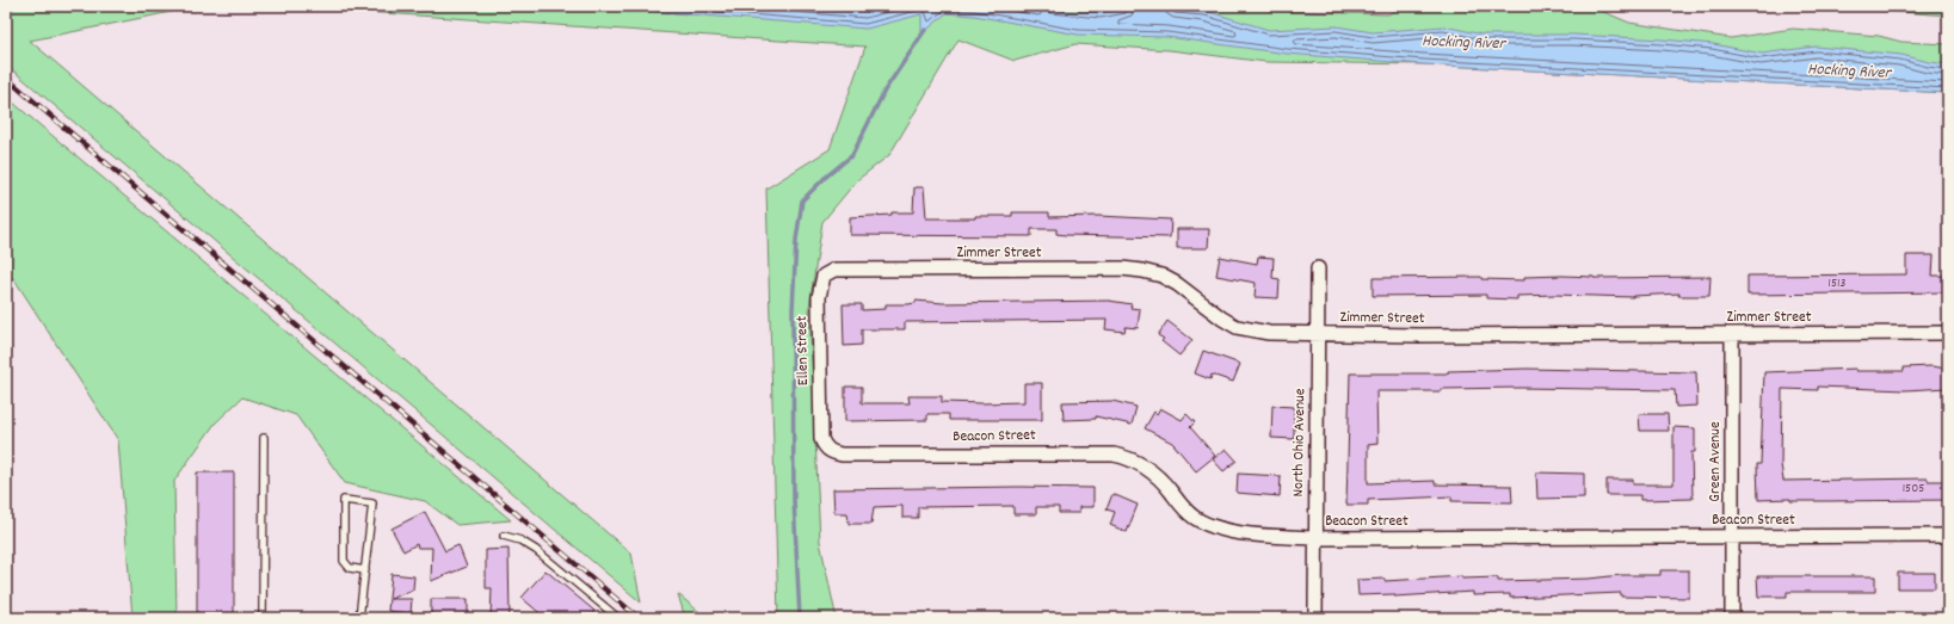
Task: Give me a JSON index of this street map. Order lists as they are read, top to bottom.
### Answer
{
  "streets": {
    "street": [
      "Zimmer Street",
      "Ellen Street",
      "Beacon Street",
      "North Ohio Avenue",
      "Green Avenue"
    ]
  },
  "crossings": [
    ["Zimmer Street", "Ellen Street"],
    ["Zimmer Street", "North Ohio Avenue"],
    ["Zimmer Street", "Green Avenue"],
    ["Ellen Street", "Beacon Street"],
    ["Beacon Street", "North Ohio Avenue"],
    ["Beacon Street", "Green Avenue"]
  ],
  "water": ["Hocking River"],
  "house_numbers": ["1513", "1505"]
}
